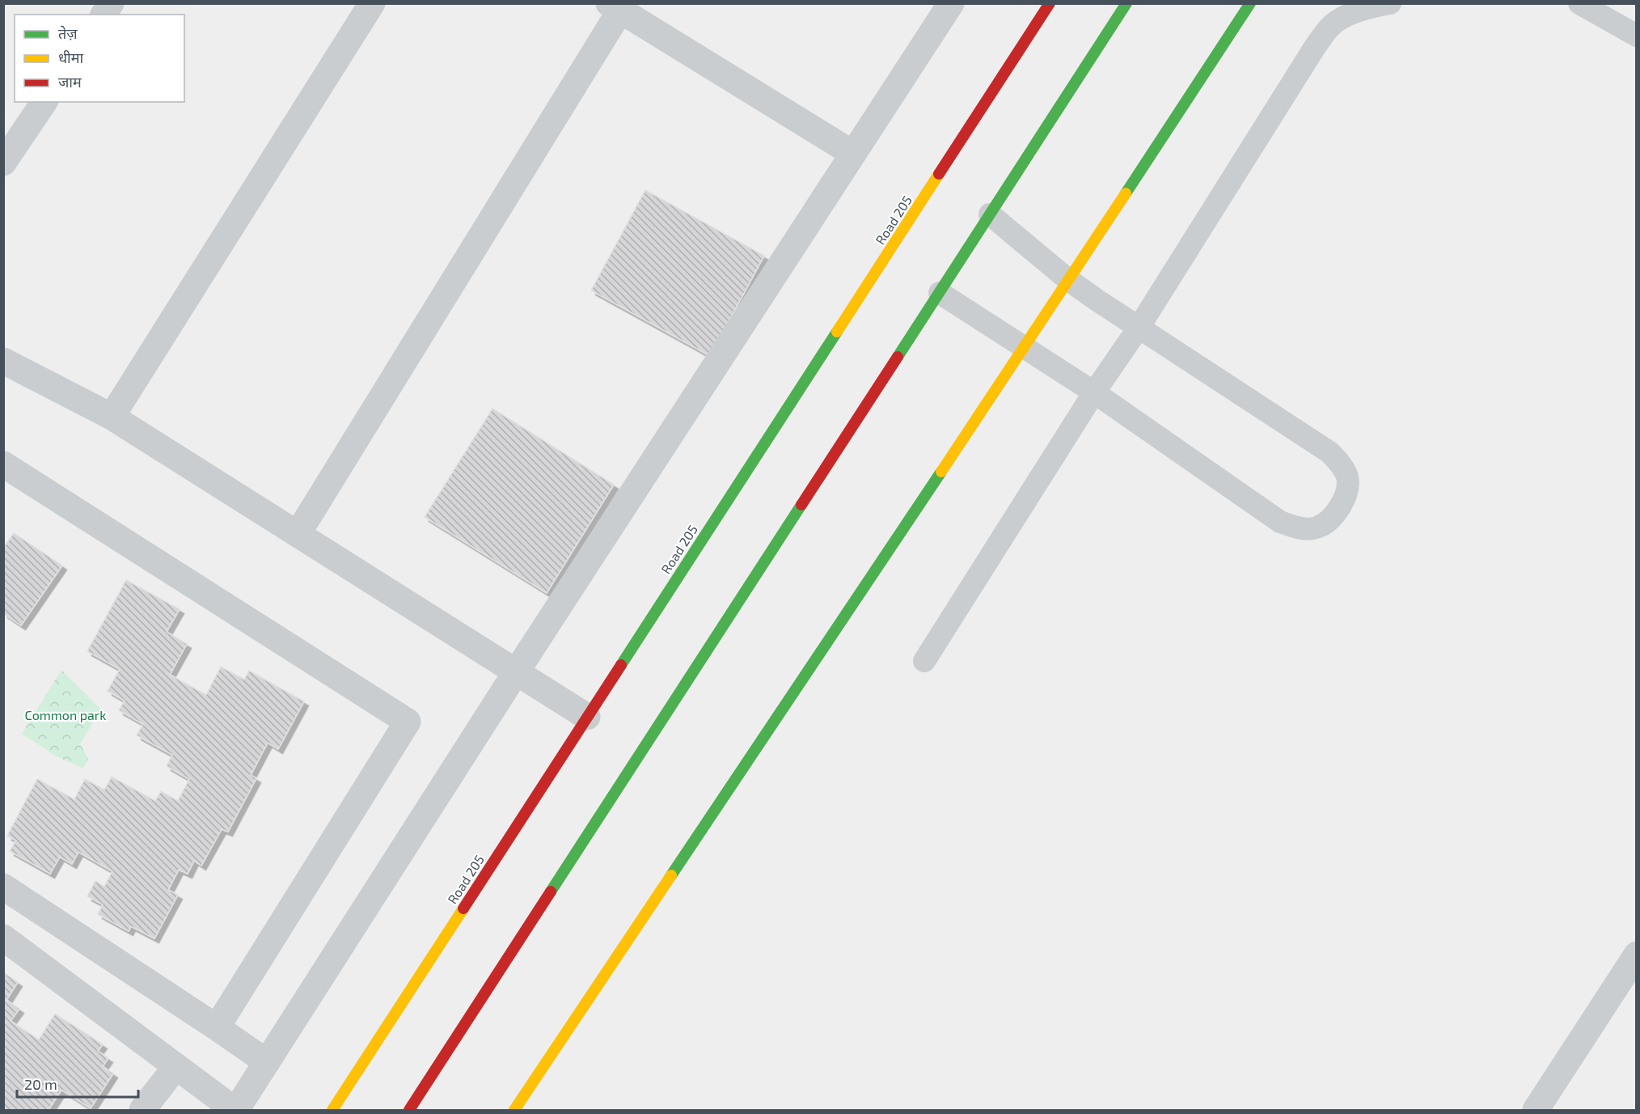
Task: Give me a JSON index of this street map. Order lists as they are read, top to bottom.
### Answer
{
  "streets": {
    "main road": ["Road 205"]
  },
  "parks": ["Common park"],
  "legend": ["तेज़", "धीमा", "जाम"],
  "scale_bar": "20 m"
}
